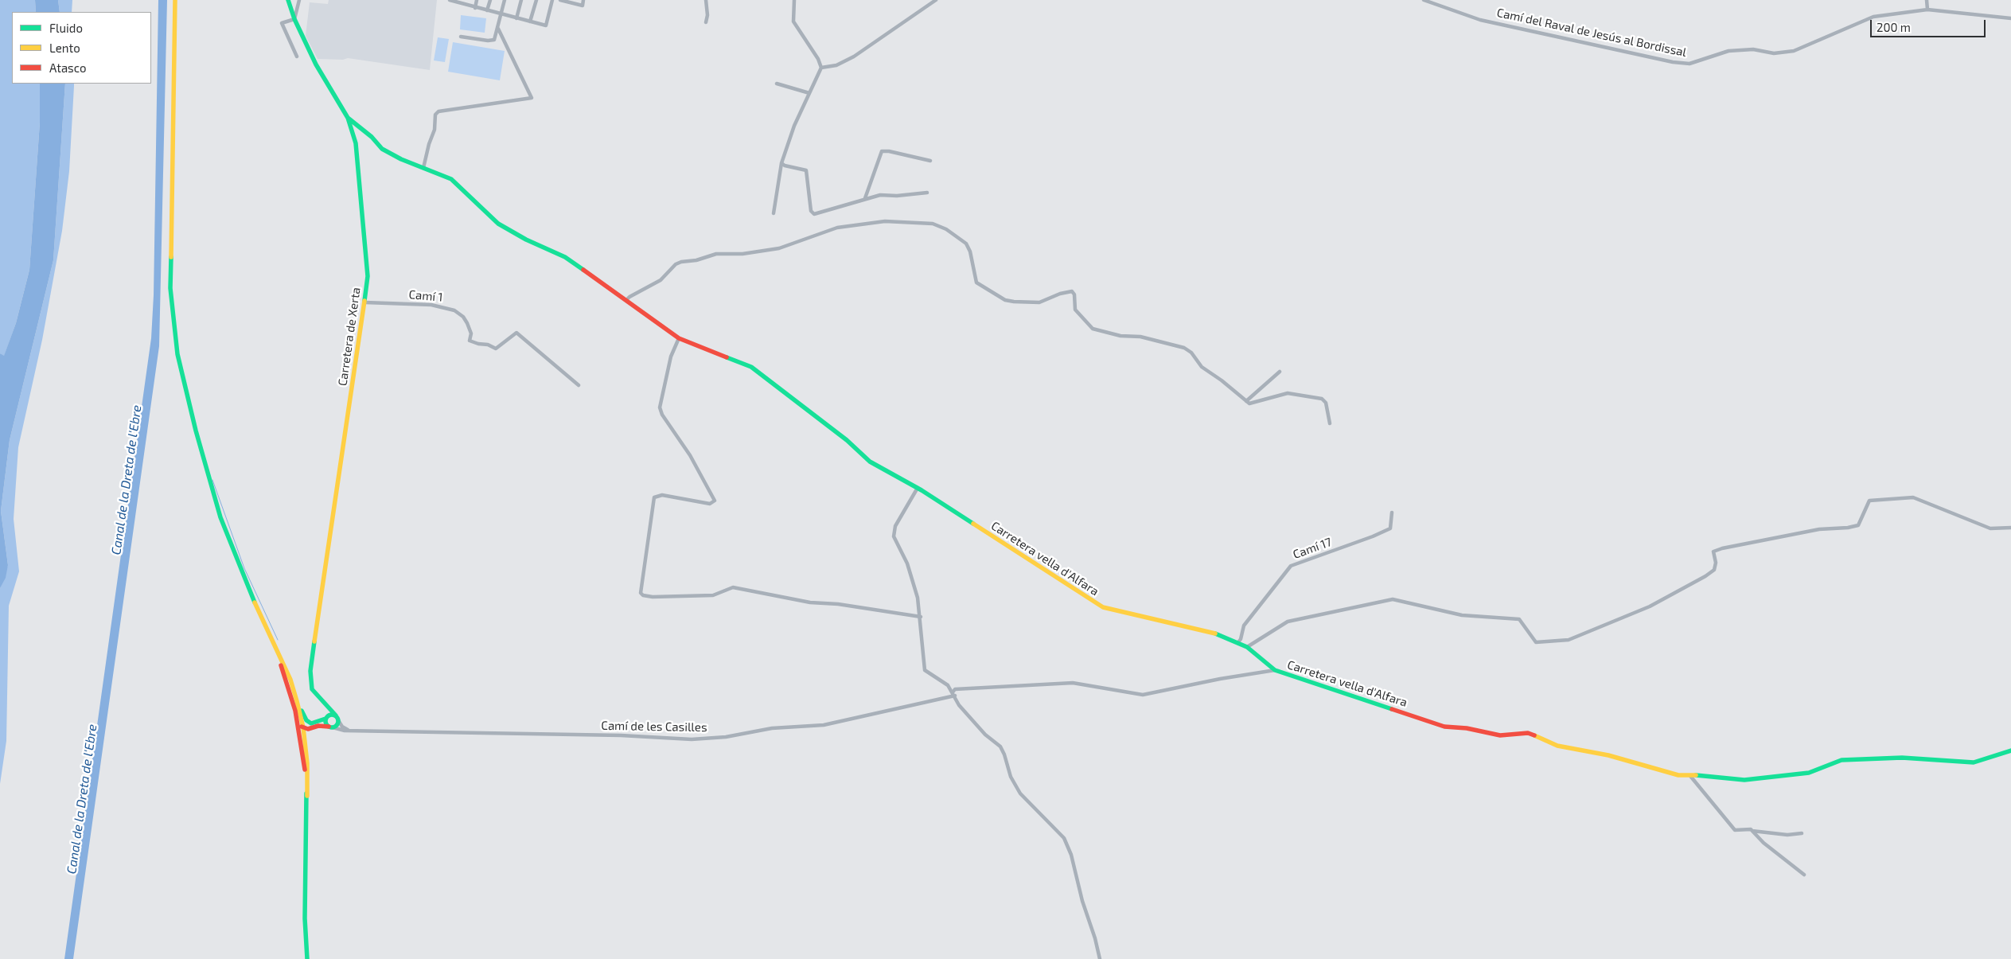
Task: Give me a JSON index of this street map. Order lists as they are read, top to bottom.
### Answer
{
  "streets": {
    "main road": ["Carretera de Xerta", "Carretera vella d'Alfara"],
    "street": [
      "Camí del Raval de Jesús al Bordissal",
      "Camí 1",
      "Camí 17",
      "Camí de les Casilles"
    ]
  },
  "crossings": [
    ["Camí 1", "Carretera de Xerta"],
    ["Carretera de Xerta", "Carretera vella d'Alfara"],
    ["Camí 17", "Carretera vella d'Alfara"],
    ["Carretera vella d'Alfara", "Camí de les Casilles"]
  ],
  "water": ["Canal de la Dreta de l'Ebre"],
  "legend": ["Fluido", "Lento", "Atasco"],
  "scale_bar": "200 m"
}
